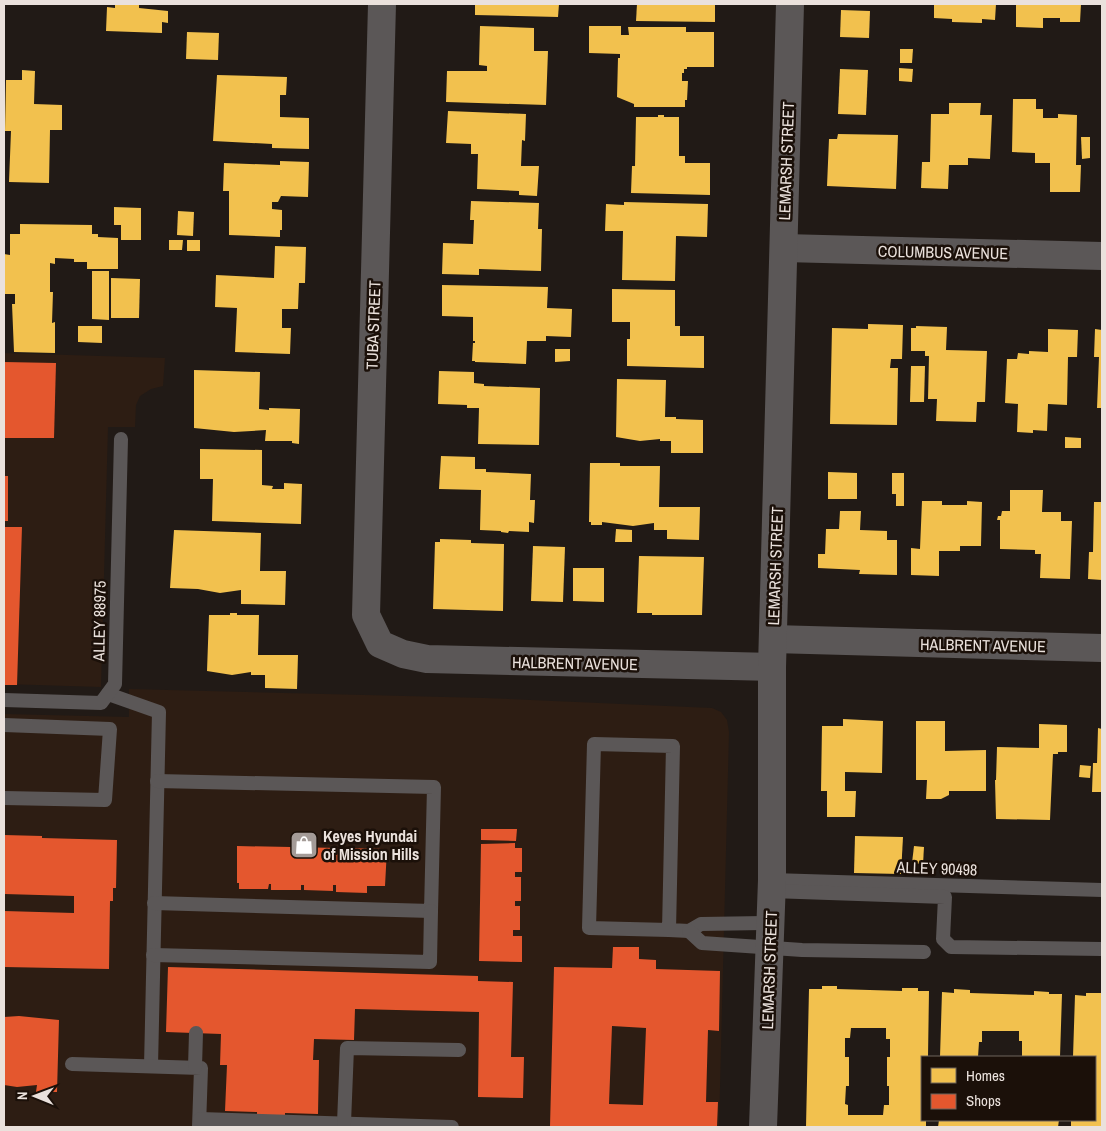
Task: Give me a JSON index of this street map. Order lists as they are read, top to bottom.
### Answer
{
  "streets": {
    "street": [
      "LEMARSH STREET",
      "COLUMBUS AVENUE",
      "TUBA STREET",
      "HALBRENT AVENUE"
    ],
    "lane": ["ALLEY 88975", "ALLEY 90498"]
  },
  "crossings": [
    ["LEMARSH STREET", "COLUMBUS AVENUE"],
    ["LEMARSH STREET", "HALBRENT AVENUE"],
    ["LEMARSH STREET", "ALLEY 90498"],
    ["TUBA STREET", "HALBRENT AVENUE"]
  ],
  "places": {
    "shop": ["Keyes Hyundai of Mission Hills"]
  },
  "legend": ["Homes", "Shops"],
  "north": "left"
}
